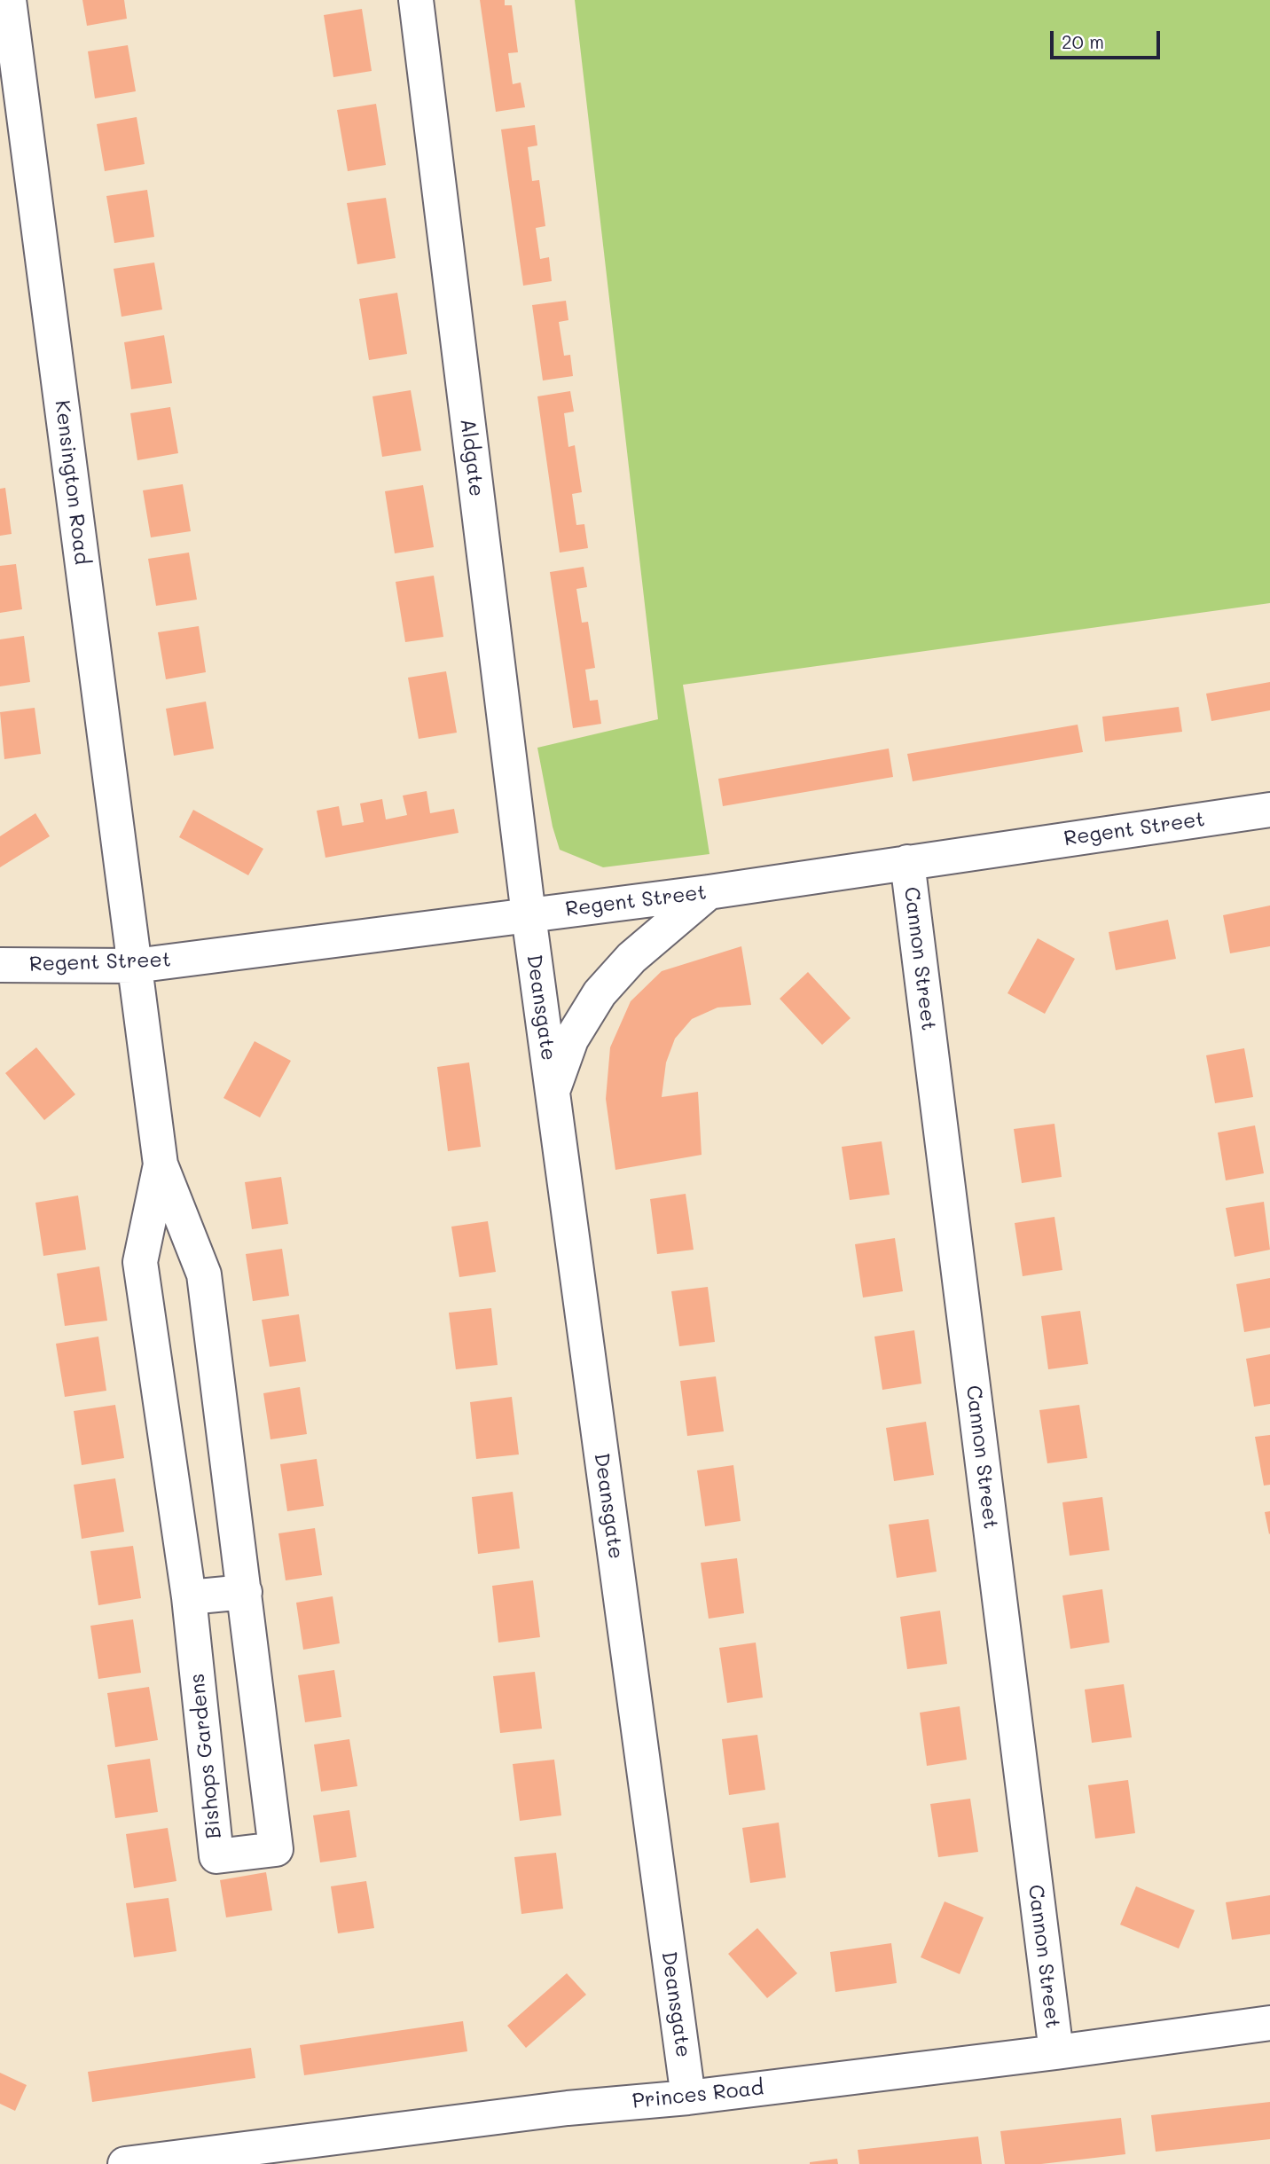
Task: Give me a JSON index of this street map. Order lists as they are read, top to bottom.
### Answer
{
  "streets": {
    "street": [
      "Aldgate",
      "Kensington Road",
      "Regent Street",
      "Cannon Street",
      "Deansgate",
      "Bishops Gardens",
      "Princes Road"
    ]
  },
  "crossings": [
    ["Aldgate", "Regent Street"],
    ["Aldgate", "Deansgate"],
    ["Kensington Road", "Regent Street"],
    ["Kensington Road", "Bishops Gardens"],
    ["Regent Street", "Cannon Street"],
    ["Regent Street", "Deansgate"],
    ["Regent Street", "Bishops Gardens"],
    ["Cannon Street", "Princes Road"],
    ["Deansgate", "Princes Road"]
  ],
  "scale_bar": "20 m"
}
